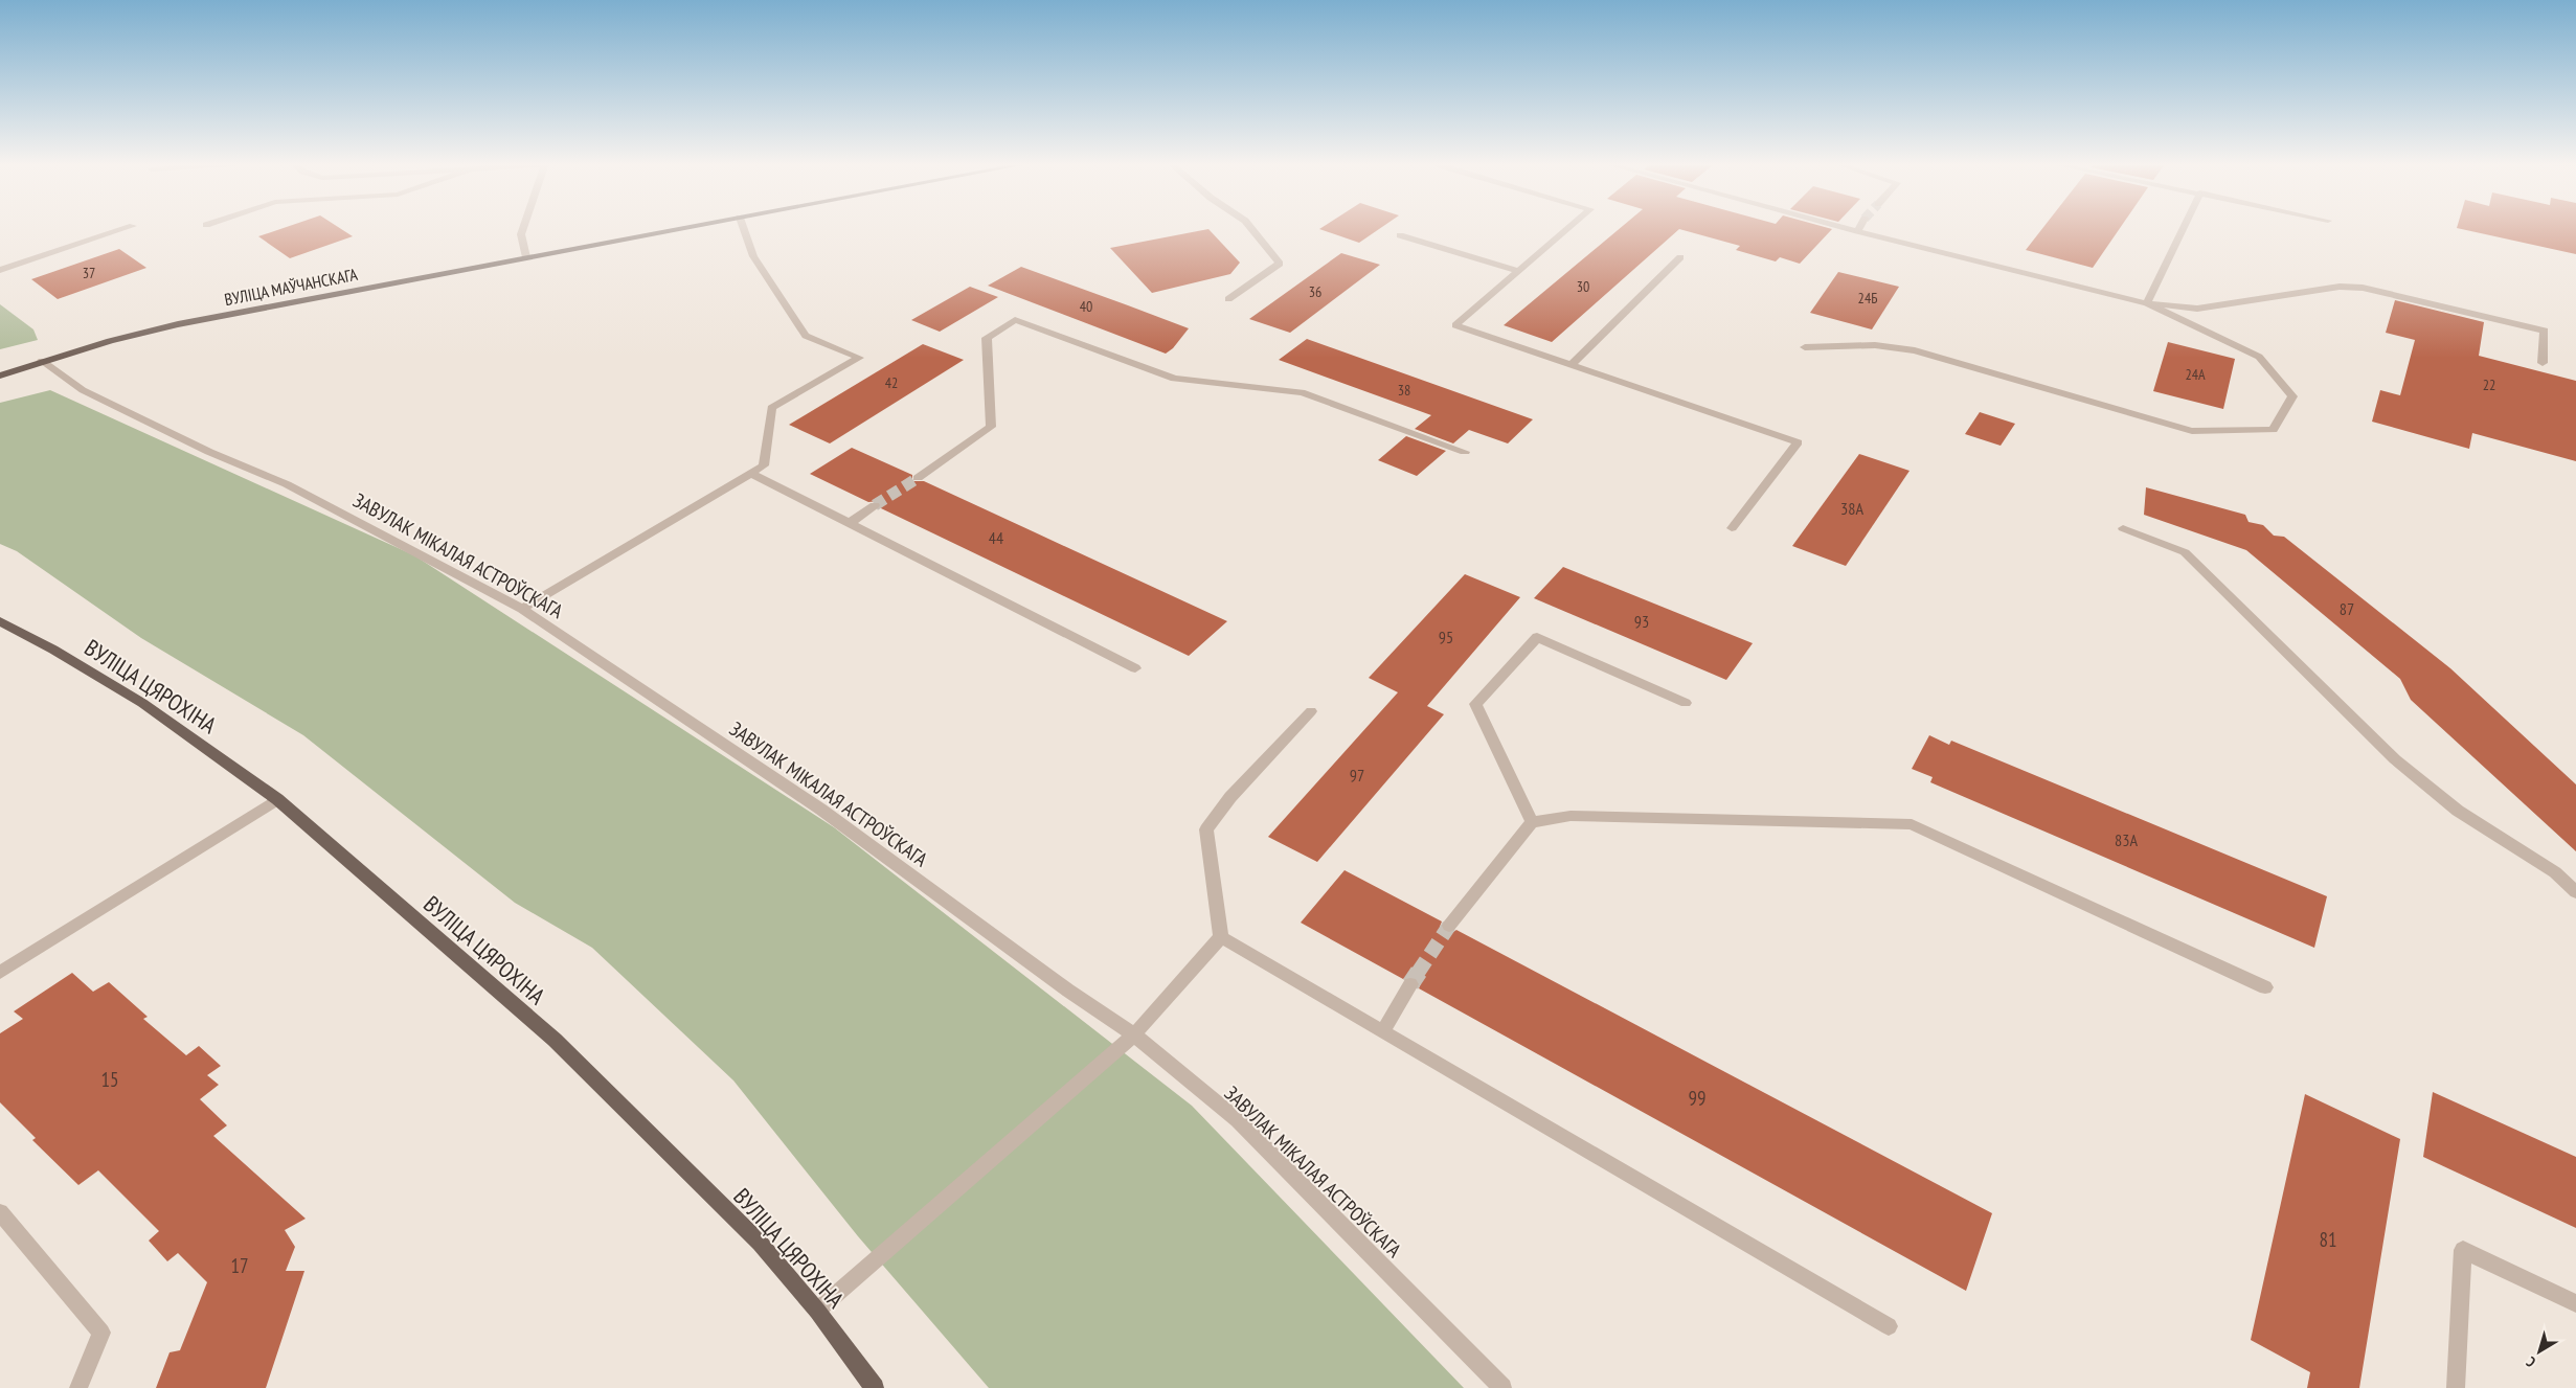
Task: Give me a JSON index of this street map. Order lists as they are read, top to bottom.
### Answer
{
  "streets": {
    "main road": ["ВУЛІЦА МАЎЧАНСКАГА", "ВУЛІЦА ЦЯРОХІНА"],
    "street": ["ЗАВУЛАК МІКАЛАЯ АСТРОЎСКАГА"]
  },
  "crossings": [
    ["ВУЛІЦА МАЎЧАНСКАГА", "ЗАВУЛАК МІКАЛАЯ АСТРОЎСКАГА"]
  ],
  "house_numbers": [
    "37",
    "30",
    "36",
    "24Б",
    "40",
    "24А",
    "42",
    "22",
    "38",
    "38А",
    "44",
    "87",
    "93",
    "95",
    "97",
    "83А",
    "15",
    "99",
    "81",
    "17"
  ],
  "north": "bottom left"
}
